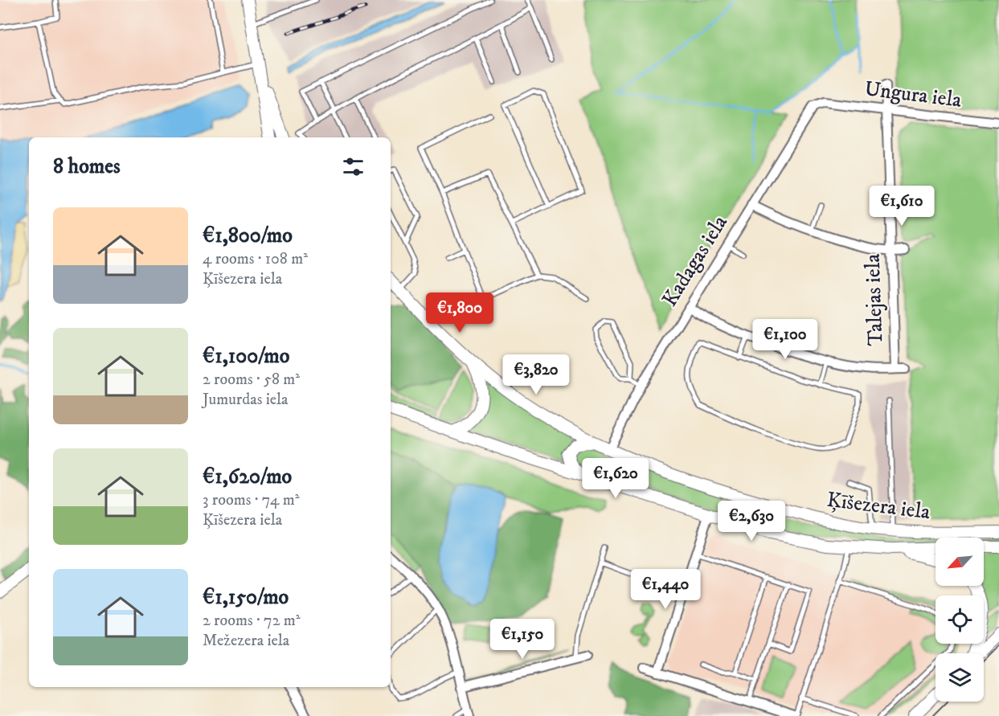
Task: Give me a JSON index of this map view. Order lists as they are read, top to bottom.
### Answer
{
  "streets": {
    "street": [
      "Ungura iela",
      "Kadagas iela",
      "Talejas iela",
      "Ķīšezera iela"
    ]
  },
  "crossings": [
    ["Ungura iela", "Kadagas iela"],
    ["Ungura iela", "Talejas iela"],
    ["Kadagas iela", "Ķīšezera iela"]
  ],
  "north": "bottom left",
  "page": {
    "heading": "8 homes",
    "price": [
      "€1,610",
      "€1,800",
      "€1,100",
      "€3,820",
      "€1,620",
      "€2,630",
      "€1,440",
      "€1,150"
    ],
    "list": [
      {
        "name": "€1,800/mo",
        "note": "4 rooms · 108 m² · Ķīšezera iela"
      },
      {
        "name": "€1,100/mo",
        "note": "2 rooms · 58 m² · Jumurdas iela"
      },
      {
        "name": "€1,620/mo",
        "note": "3 rooms · 74 m² · Ķīšezera iela"
      },
      {
        "name": "€1,150/mo",
        "note": "2 rooms · 72 m² · Mežezera iela"
      }
    ]
  }
}
